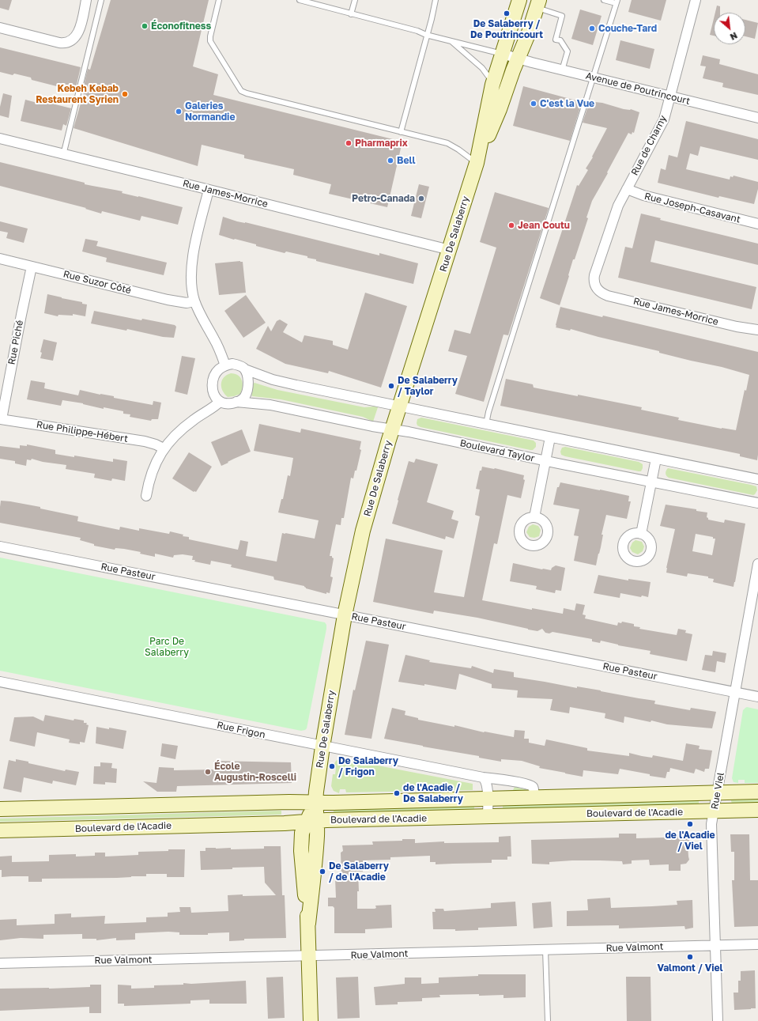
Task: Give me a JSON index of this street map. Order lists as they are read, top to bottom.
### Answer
{
  "streets": {
    "main road": ["Rue De Salaberry", "Boulevard de l'Acadie"],
    "street": [
      "Avenue de Poutrincourt",
      "Rue de Charny",
      "Rue James-Morrice",
      "Rue Joseph-Casavant",
      "Rue Suzor Côté",
      "Rue Piché",
      "Rue Philippe-Hébert",
      "Boulevard Taylor",
      "Rue Pasteur",
      "Rue Frigon",
      "Rue Viel",
      "Rue Valmont"
    ]
  },
  "crossings": [
    ["Avenue de Poutrincourt", "Rue de Charny"],
    ["Avenue de Poutrincourt", "Rue De Salaberry"],
    ["Rue de Charny", "Rue James-Morrice"],
    ["Rue de Charny", "Rue Joseph-Casavant"],
    ["Rue James-Morrice", "Rue De Salaberry"],
    ["Rue De Salaberry", "Boulevard Taylor"],
    ["Rue De Salaberry", "Rue Pasteur"],
    ["Rue De Salaberry", "Rue Frigon"],
    ["Rue De Salaberry", "Boulevard de l'Acadie"],
    ["Rue De Salaberry", "Rue Valmont"],
    ["Rue Suzor Côté", "Rue Piché"],
    ["Rue Piché", "Rue Philippe-Hébert"],
    ["Rue Pasteur", "Rue Viel"],
    ["Rue Frigon", "Boulevard de l'Acadie"],
    ["Rue Viel", "Boulevard de l'Acadie"],
    ["Rue Viel", "Rue Valmont"]
  ],
  "parks": ["Parc De Salaberry"],
  "places": [
    "De Salaberry / De Poutrincourt",
    "Éconofitness",
    "Couche-Tard",
    "Kebeh Kebab Restaurent Syrien",
    "C'est la Vue",
    "Galeries Normandie",
    "Pharmaprix",
    "Bell",
    "Petro-Canada",
    "Jean Coutu",
    "De Salaberry / Taylor",
    "De Salaberry / Frigon",
    "École Augustin-Roscelli",
    "de l'Acadie / De Salaberry",
    "de l'Acadie / Viel",
    "De Salaberry / de l'Acadie",
    "Valmont / Viel"
  ],
  "north": "bottom right"
}
